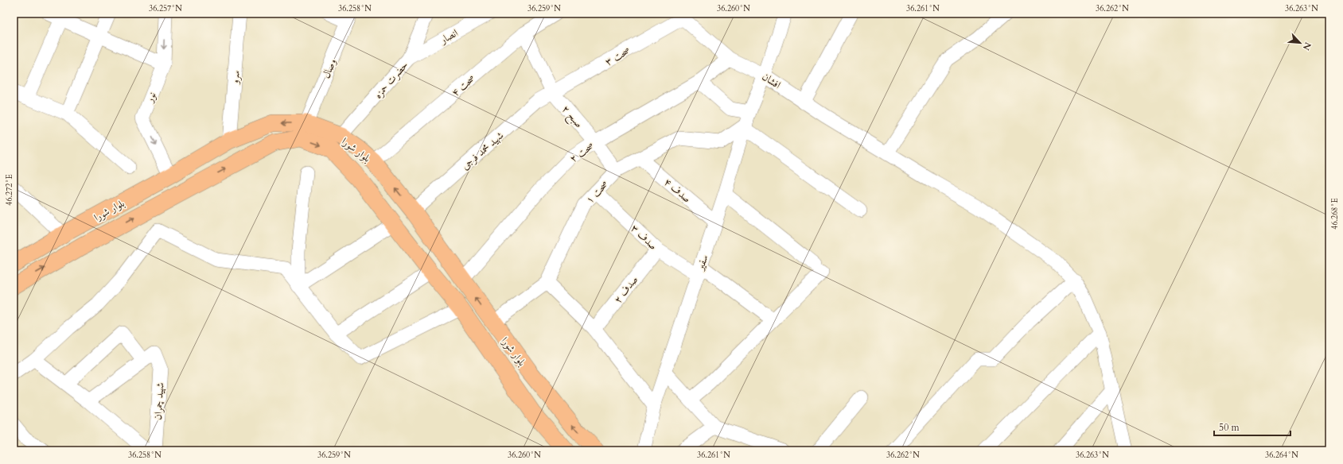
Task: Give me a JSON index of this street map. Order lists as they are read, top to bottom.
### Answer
{
  "streets": {
    "main road": ["بلوار شورا"],
    "street": [
      "انصار",
      "صحت ۳",
      "وصال",
      "سرو",
      "حضرت حمزه",
      "افشان",
      "صحت ۴",
      "نور",
      "صبح ۲",
      "شهید محمد فرجی",
      "صحت ۲",
      "صدف ۴",
      "صحت ۱",
      "صدف ۳",
      "سفیر",
      "صدف ۲",
      "شهید چمران"
    ]
  },
  "crossings": [
    ["انصار", "حضرت حمزه"],
    ["صحت ۳", "افشان"],
    ["صحت ۳", "صبح ۲"],
    ["صحت ۳", "شهید محمد فرجی"],
    ["وصال", "بلوار شورا"],
    ["سرو", "بلوار شورا"],
    ["حضرت حمزه", "بلوار شورا"],
    ["افشان", "صحت ۲"],
    ["افشان", "سفیر"],
    ["صحت ۴", "صبح ۲"],
    ["صحت ۴", "بلوار شورا"],
    ["نور", "بلوار شورا"],
    ["صبح ۲", "شهید محمد فرجی"],
    ["صبح ۲", "صحت ۲"],
    ["صبح ۲", "صحت ۱"],
    ["بلوار شورا", "شهید محمد فرجی"],
    ["بلوار شورا", "صحت ۲"],
    ["بلوار شورا", "صحت ۱"],
    ["صدف ۴", "صحت ۱"],
    ["صدف ۴", "سفیر"],
    ["صحت ۱", "صدف ۳"],
    ["صحت ۱", "سفیر"],
    ["صدف ۳", "سفیر"],
    ["صدف ۳", "صدف ۲"]
  ],
  "scale_bar": "50 m",
  "north": "bottom right",
  "coordinates": [
    "36.257°N",
    "36.258°N",
    "36.259°N",
    "36.260°N",
    "36.261°N",
    "36.262°N",
    "36.263°N",
    "46.272°E",
    "46.268°E",
    "36.264°N"
  ]
}
